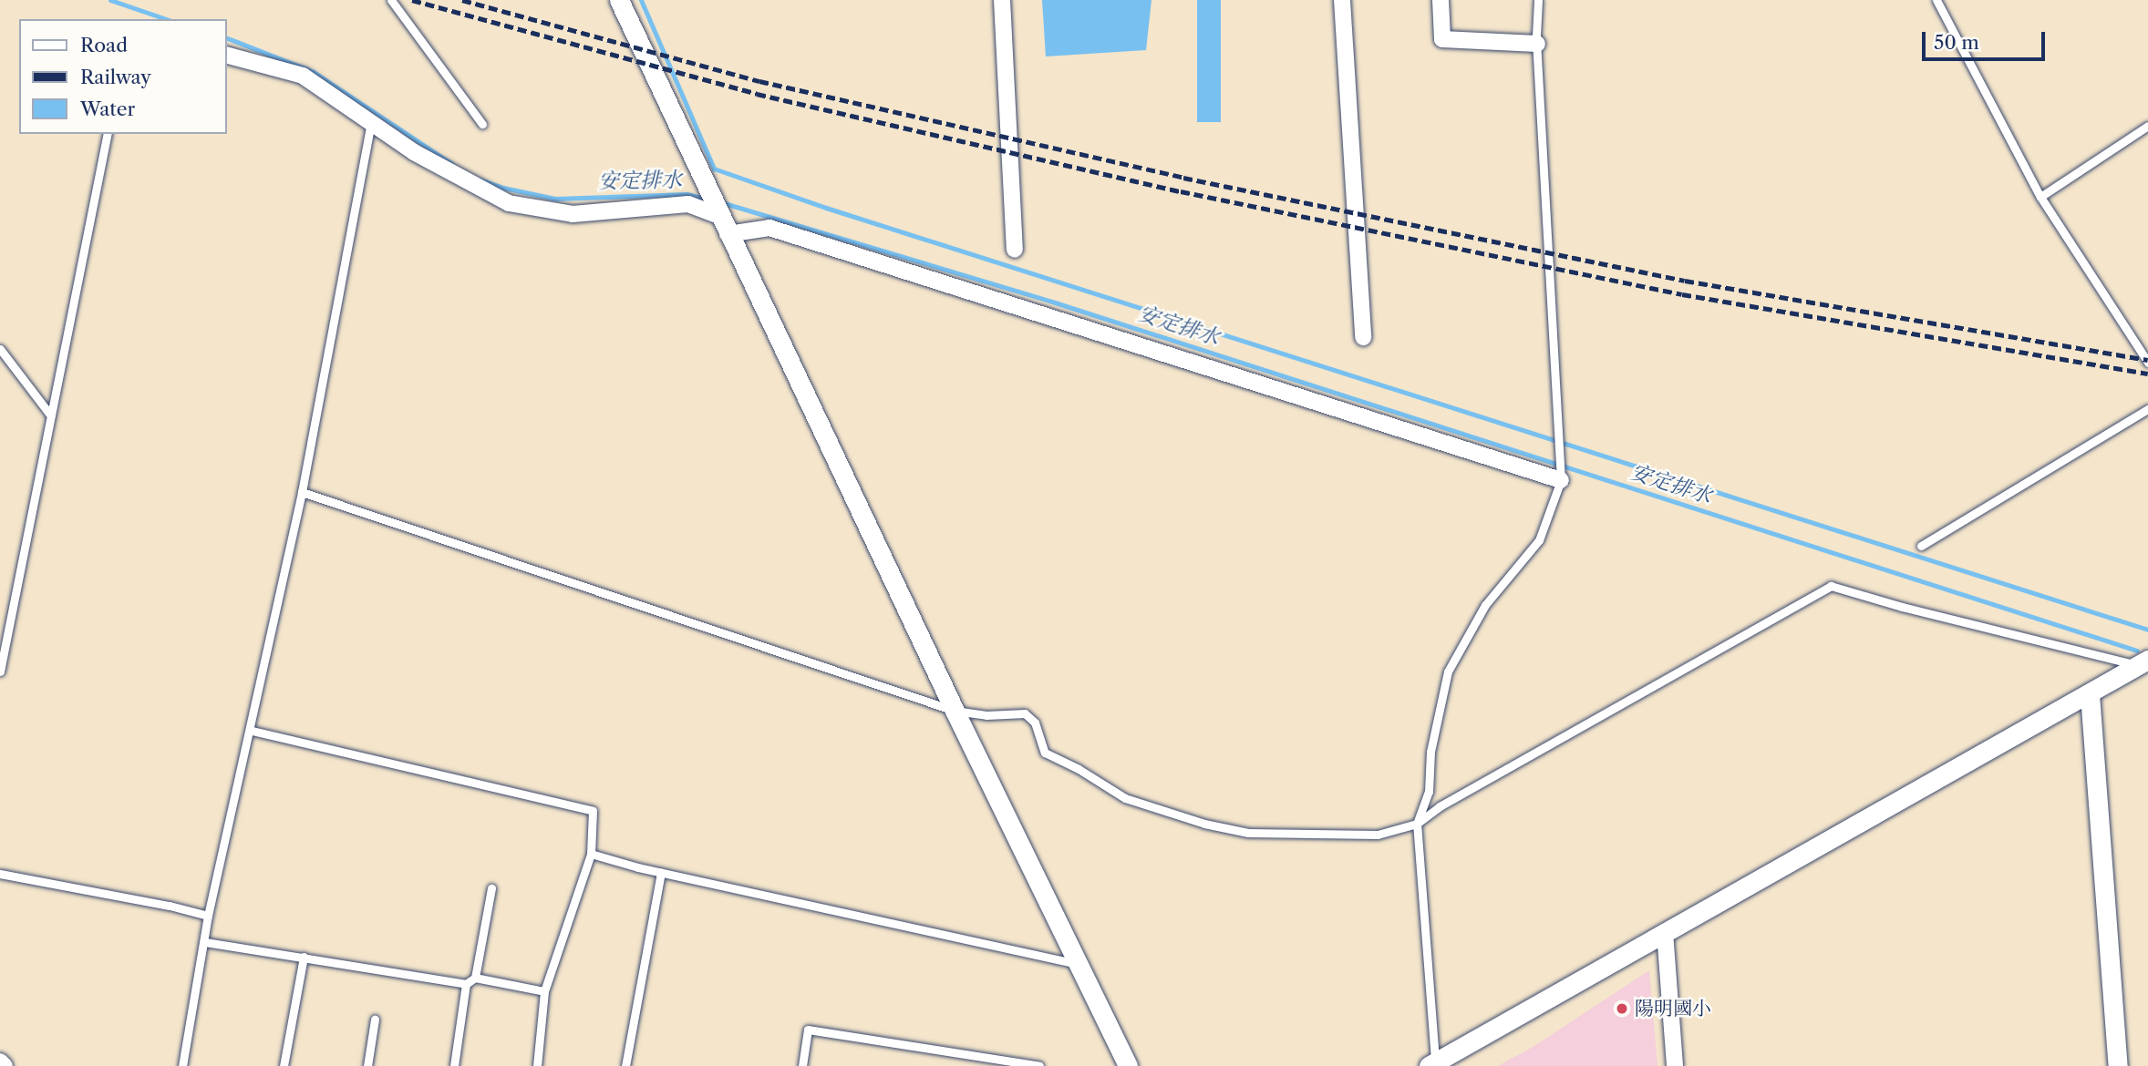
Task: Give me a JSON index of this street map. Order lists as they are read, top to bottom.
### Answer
{
  "water": ["安定排水"],
  "places": ["陽明國小"],
  "legend": ["Road", "Railway", "Water"],
  "scale_bar": "50 m"
}
